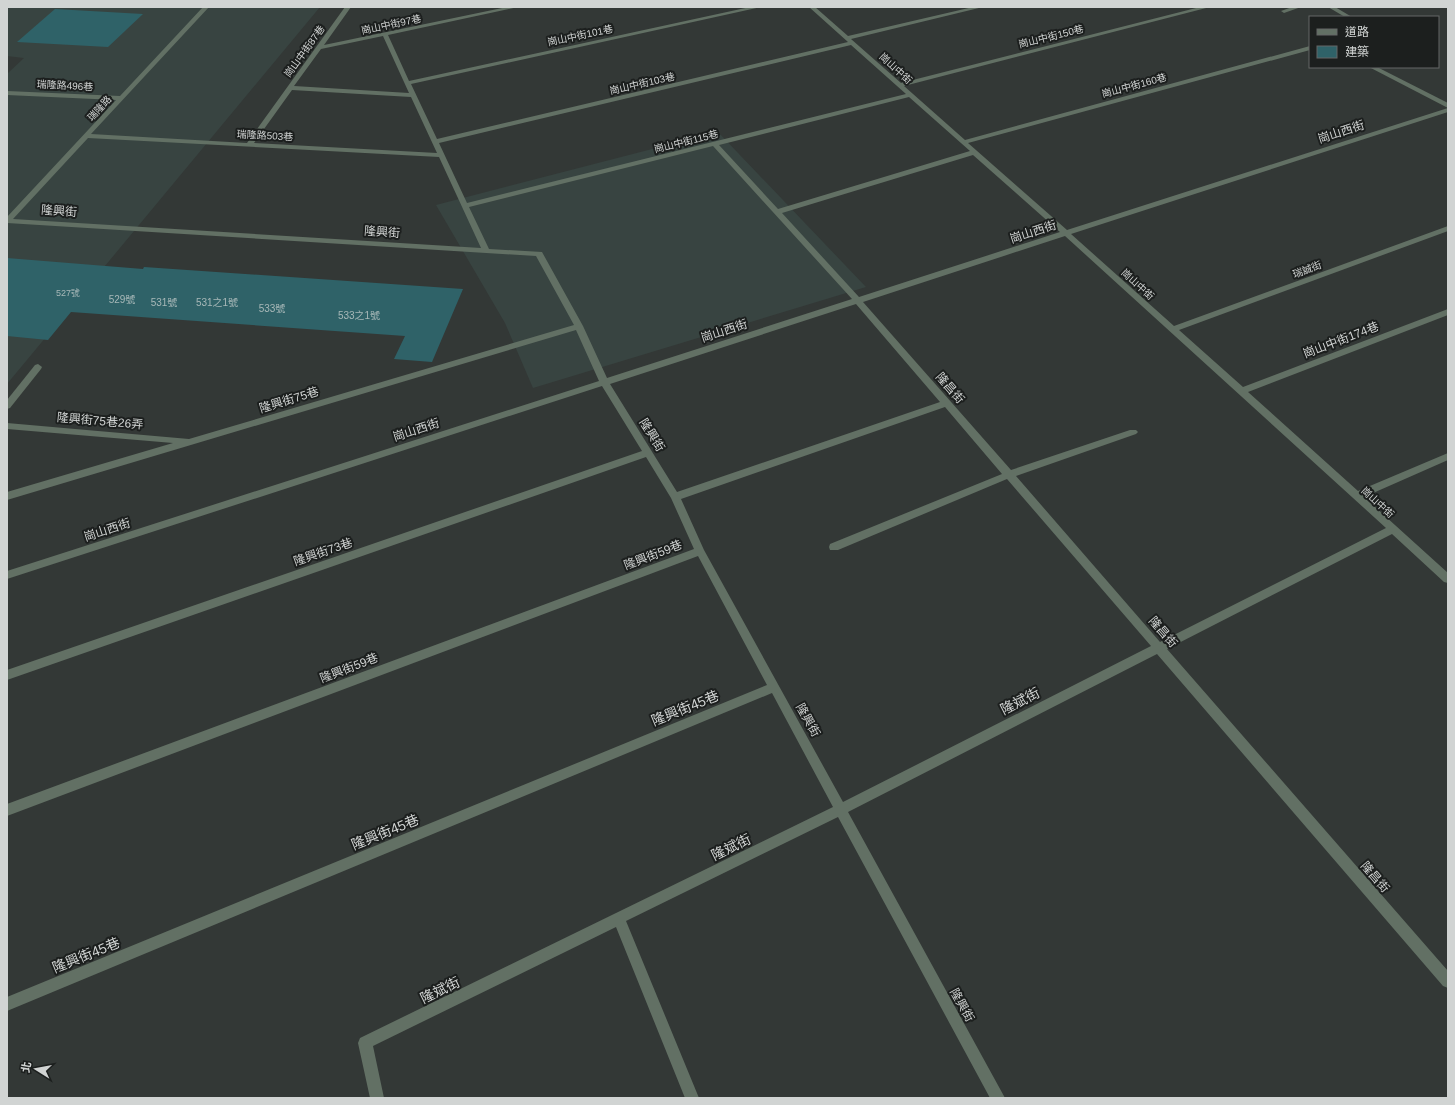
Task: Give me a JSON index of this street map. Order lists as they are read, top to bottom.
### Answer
{
  "streets": {
    "street": [
      "崗山中街97巷",
      "崗山中街101巷",
      "崗山中街150巷",
      "崗山中街87巷",
      "崗山中街",
      "崗山中街103巷",
      "瑞隆路496巷",
      "崗山中街160巷",
      "瑞隆路",
      "崗山西街",
      "瑞隆路503巷",
      "崗山中街115巷",
      "隆興街",
      "瑞誠街",
      "崗山中街174巷",
      "隆昌街",
      "隆興街75巷",
      "隆興街75巷26弄",
      "隆興街73巷",
      "隆興街59巷",
      "隆斌街",
      "隆興街45巷"
    ]
  },
  "crossings": [
    ["崗山中街97巷", "崗山中街87巷"],
    ["崗山中街150巷", "崗山中街"],
    ["崗山中街87巷", "瑞隆路503巷"],
    ["崗山中街", "崗山中街103巷"],
    ["崗山中街", "崗山中街160巷"],
    ["崗山中街", "崗山西街"],
    ["崗山中街", "崗山中街115巷"],
    ["崗山中街", "瑞誠街"],
    ["崗山中街", "崗山中街174巷"],
    ["崗山中街", "隆斌街"],
    ["瑞隆路496巷", "瑞隆路"],
    ["瑞隆路", "瑞隆路503巷"],
    ["瑞隆路", "隆興街"],
    ["崗山西街", "隆興街"],
    ["崗山西街", "隆昌街"],
    ["崗山中街115巷", "隆昌街"],
    ["隆興街", "隆興街75巷"],
    ["隆興街", "隆興街73巷"],
    ["隆興街", "隆興街59巷"],
    ["隆興街", "隆斌街"],
    ["隆興街", "隆興街45巷"],
    ["隆昌街", "隆斌街"],
    ["隆興街75巷", "隆興街75巷26弄"]
  ],
  "house_numbers": [
    "527號",
    "529號",
    "531號",
    "531之1號",
    "533號",
    "533之1號"
  ],
  "legend": ["道路", "建築"],
  "north": "left"
}
